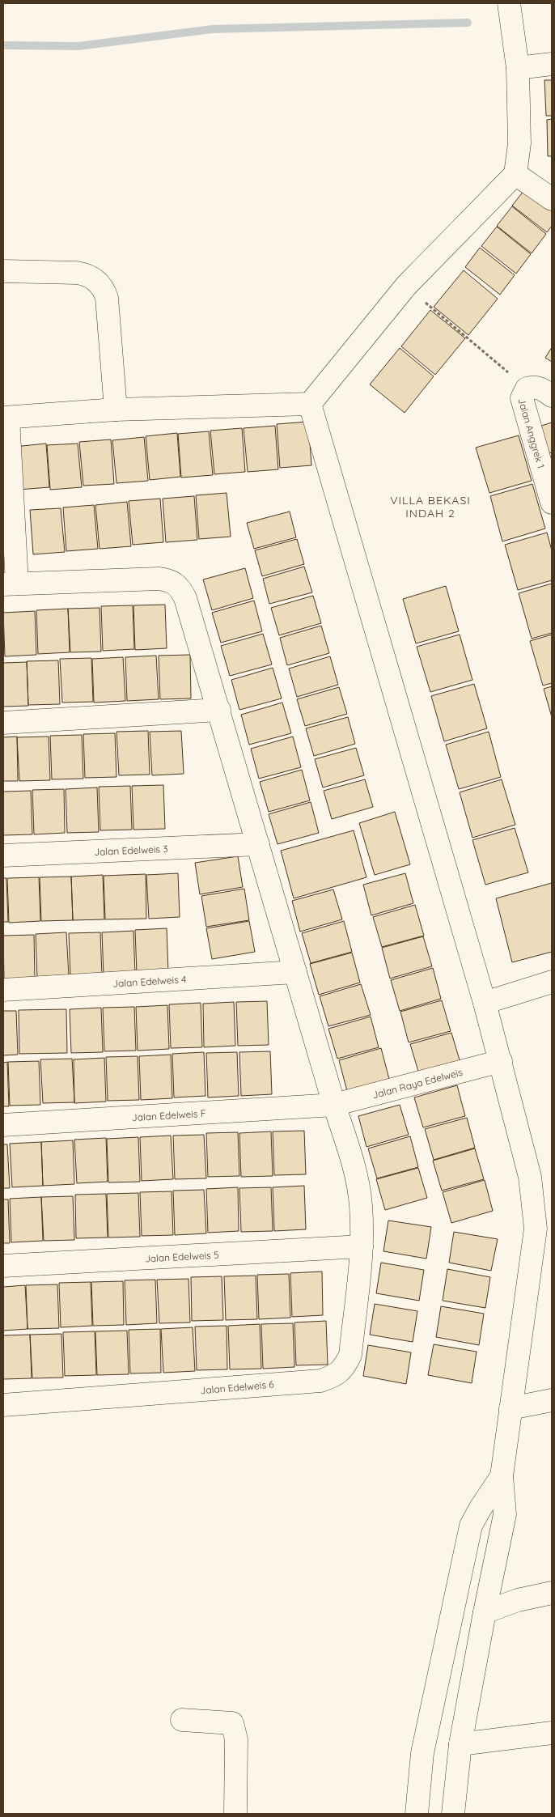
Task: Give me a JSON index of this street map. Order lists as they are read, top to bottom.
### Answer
{
  "streets": {
    "street": [
      "Jalan Anggrek 1",
      "Jalan Edelweis 3",
      "Jalan Edelweis 4",
      "Jalan Raya Edelweis",
      "Jalan Edelweis F",
      "Jalan Edelweis 5",
      "Jalan Edelweis 6"
    ]
  },
  "crossings": [
    ["Jalan Edelweis 3", "Jalan Edelweis 6"],
    ["Jalan Edelweis 4", "Jalan Edelweis 6"],
    ["Jalan Raya Edelweis", "Jalan Edelweis F"],
    ["Jalan Raya Edelweis", "Jalan Edelweis 6"],
    ["Jalan Edelweis F", "Jalan Edelweis 6"],
    ["Jalan Edelweis 5", "Jalan Edelweis 6"]
  ],
  "districts": ["VILLA BEKASI INDAH 2"]
}
